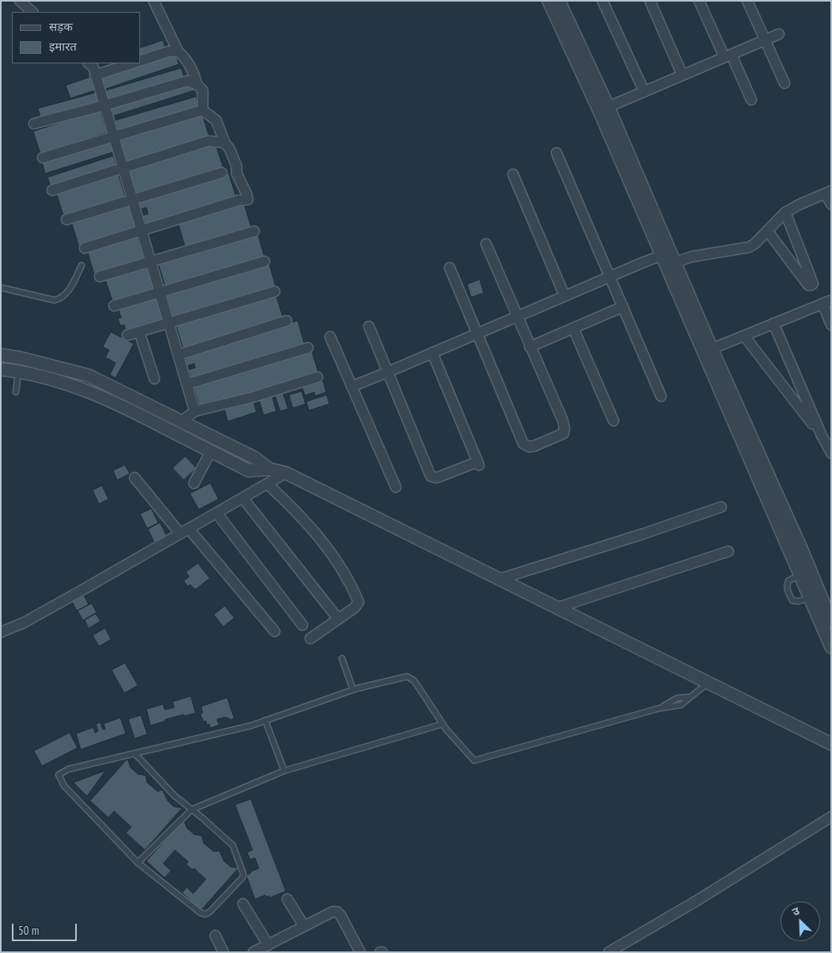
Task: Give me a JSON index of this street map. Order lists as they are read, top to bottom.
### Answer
{
  "legend": ["सड़क", "इमारत"],
  "scale_bar": "50 m",
  "north": "top left"
}
